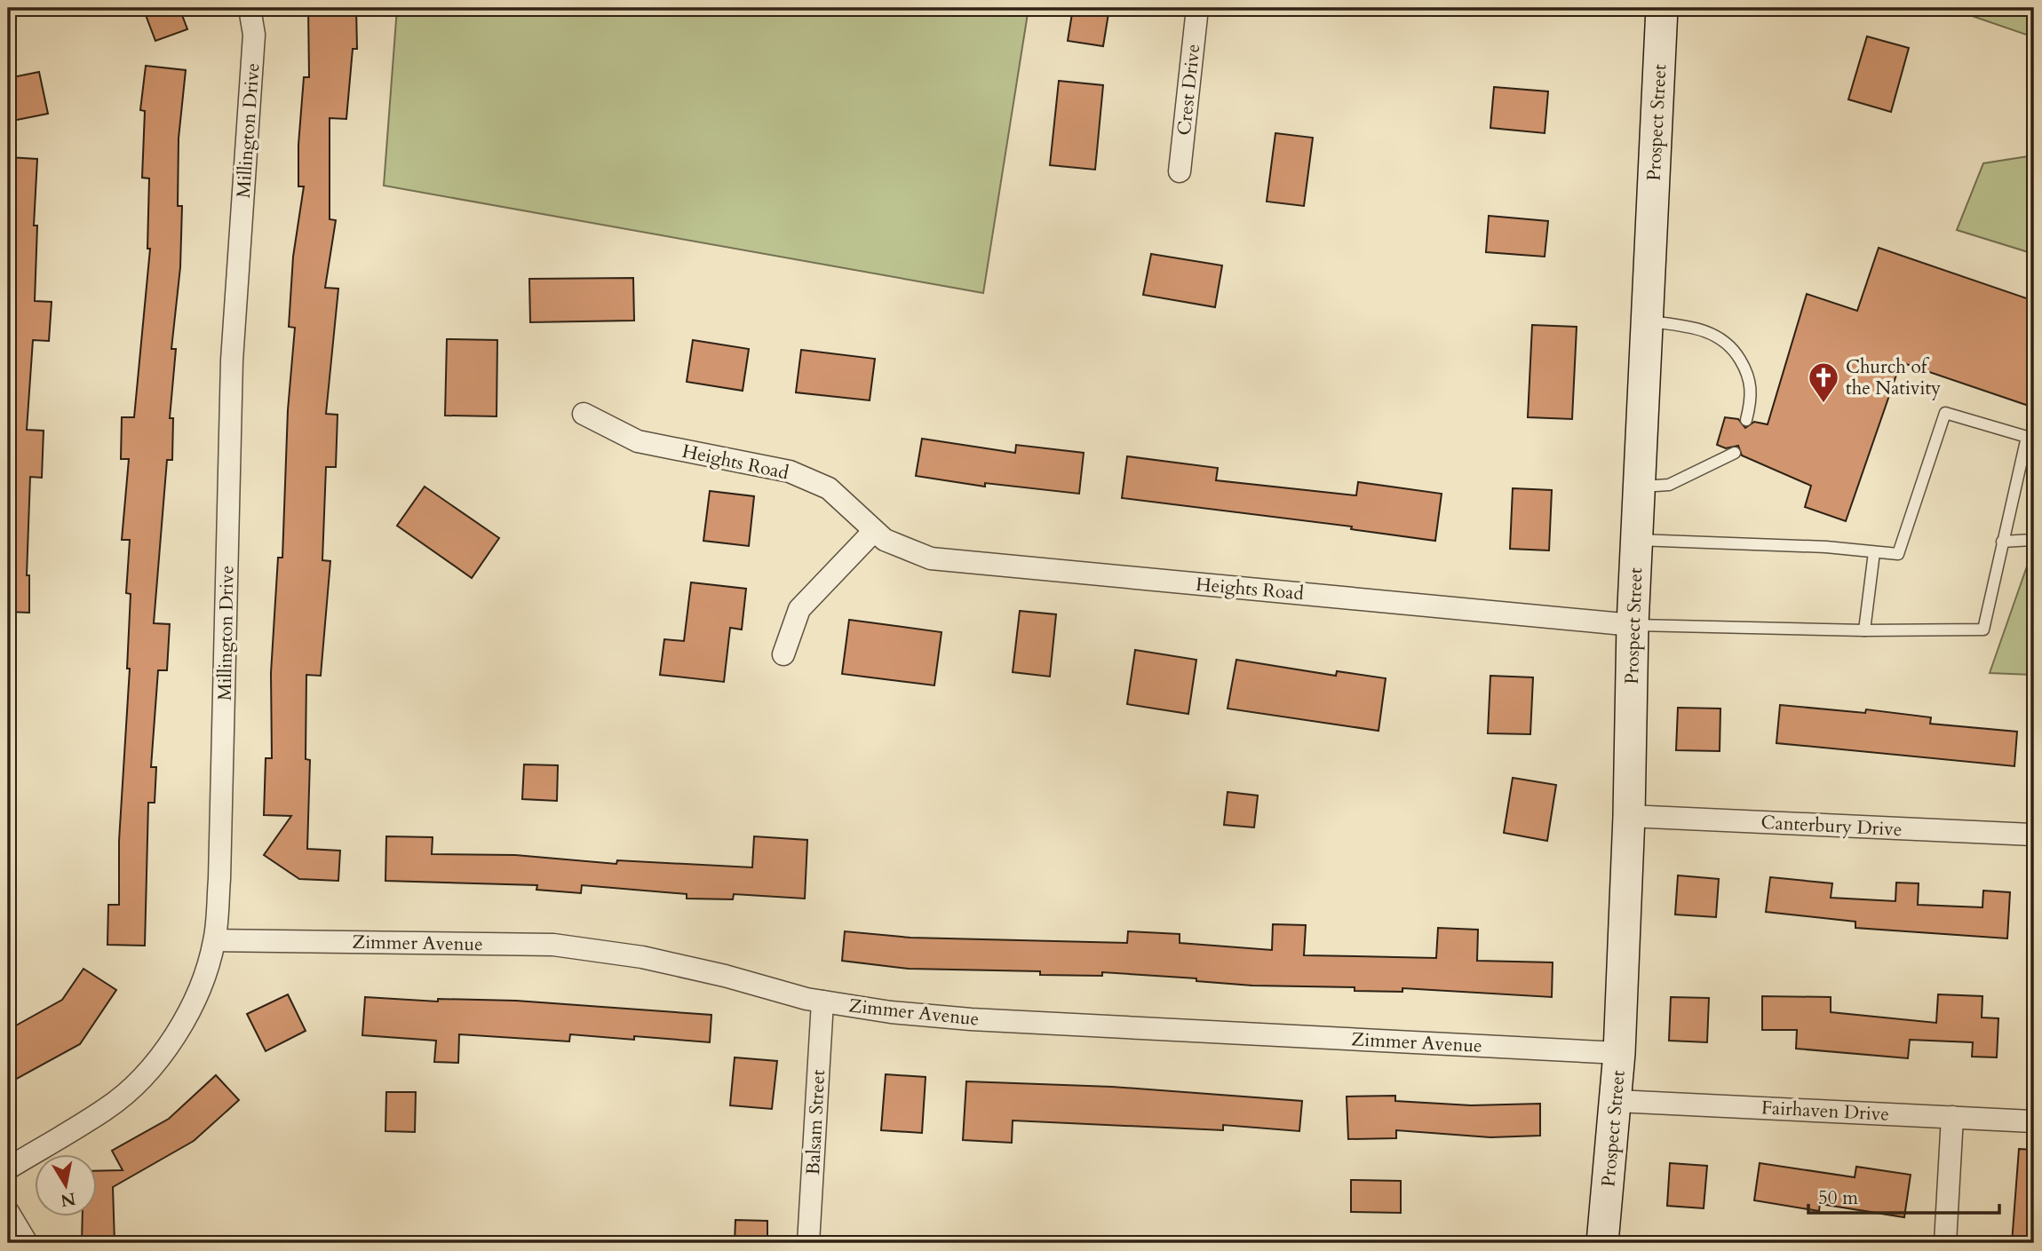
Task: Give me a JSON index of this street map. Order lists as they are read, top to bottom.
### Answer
{
  "streets": {
    "main road": ["Prospect Street"],
    "street": [
      "Crest Drive",
      "Millington Drive",
      "Heights Road",
      "Canterbury Drive",
      "Zimmer Avenue",
      "Fairhaven Drive",
      "Balsam Street"
    ]
  },
  "crossings": [
    ["Prospect Street", "Heights Road"],
    ["Prospect Street", "Canterbury Drive"],
    ["Prospect Street", "Zimmer Avenue"],
    ["Prospect Street", "Fairhaven Drive"],
    ["Millington Drive", "Zimmer Avenue"],
    ["Zimmer Avenue", "Balsam Street"]
  ],
  "places": {
    "church": ["Church of the Nativity"]
  },
  "scale_bar": "50 m",
  "north": "bottom"
}
